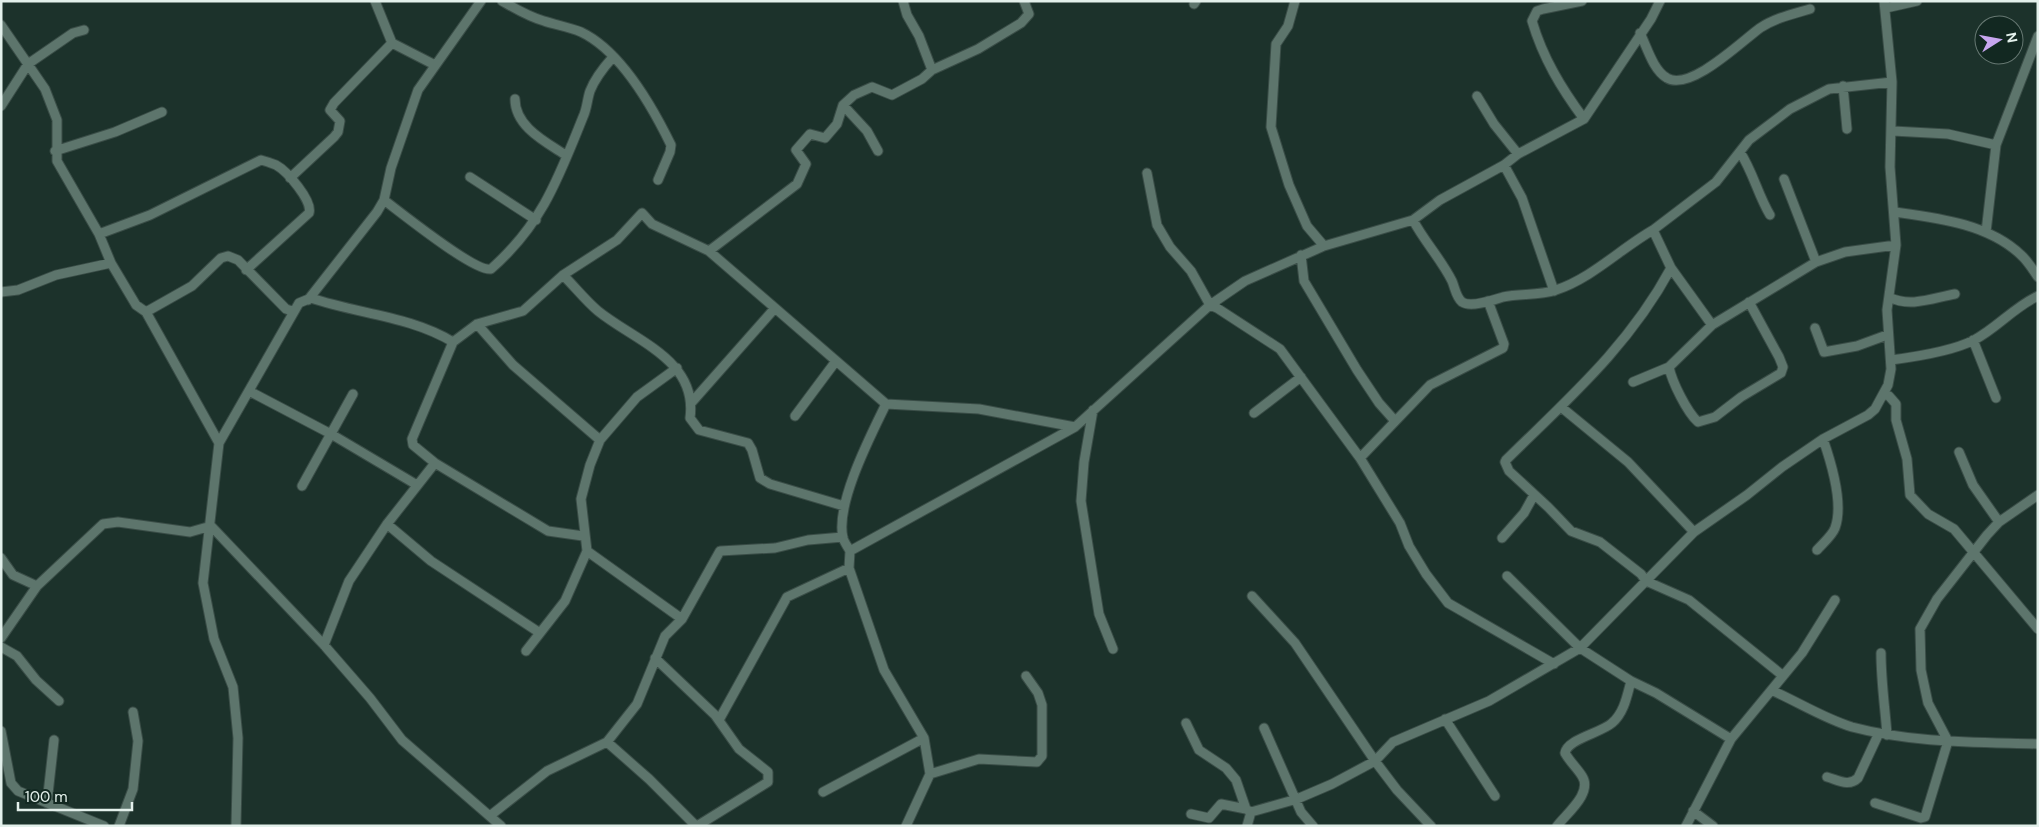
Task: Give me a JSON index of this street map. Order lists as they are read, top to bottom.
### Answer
{
  "scale_bar": "100 m",
  "north": "right"
}
